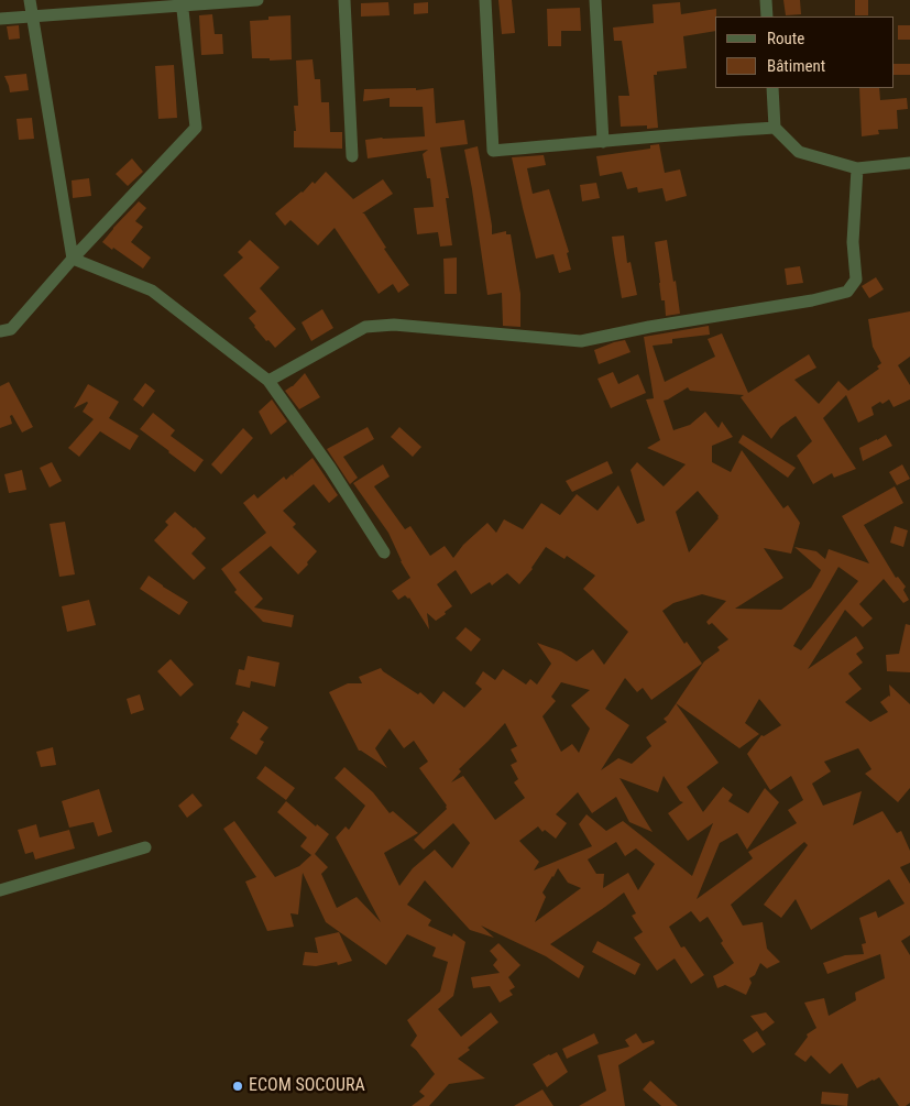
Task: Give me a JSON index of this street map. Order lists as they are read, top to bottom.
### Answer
{
  "places": ["ECOM SOCOURA"],
  "legend": ["Route", "Bâtiment"]
}
